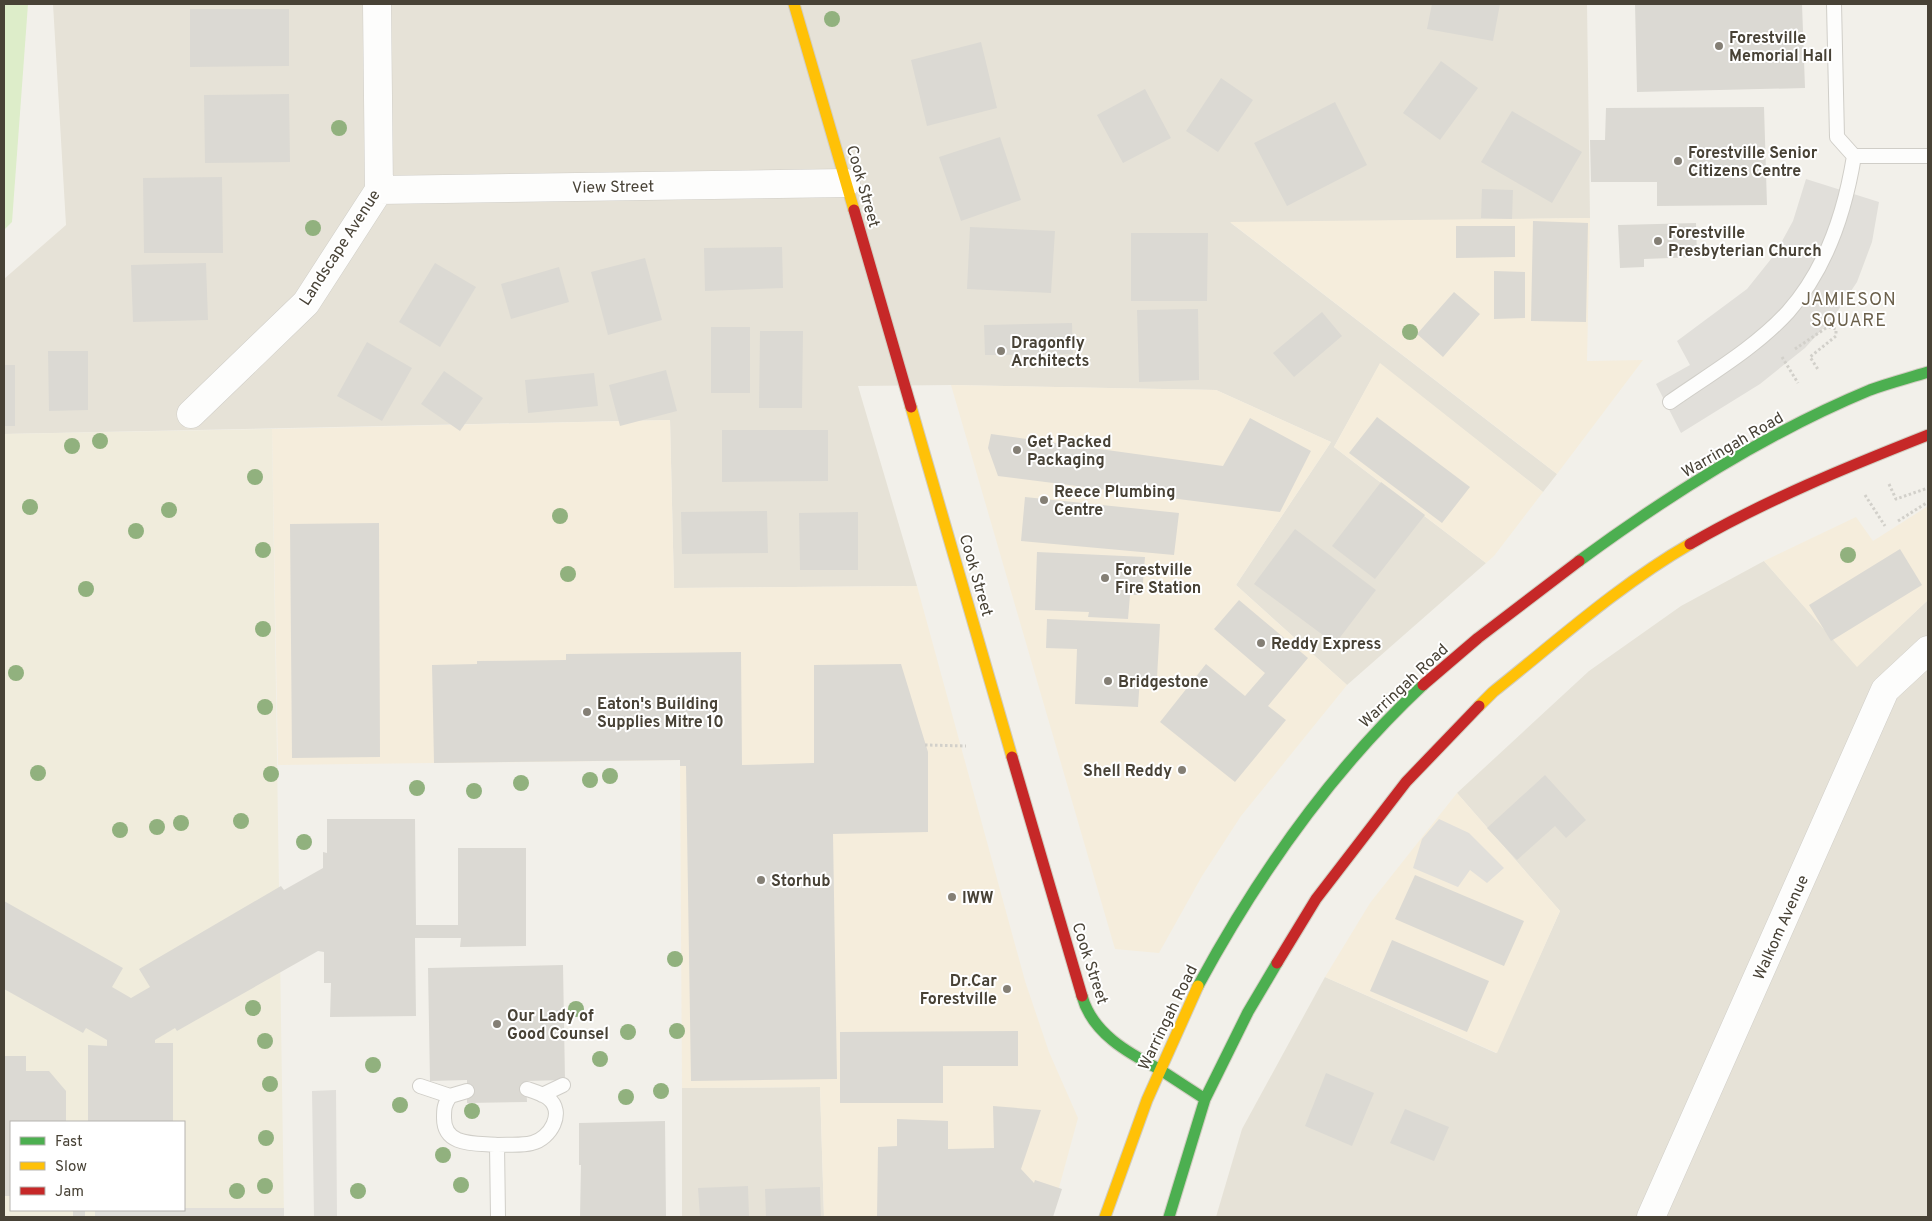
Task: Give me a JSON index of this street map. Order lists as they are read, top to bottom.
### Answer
{
  "streets": {
    "main road": ["Cook Street", "Warringah Road"],
    "street": ["View Street", "Landscape Avenue", "Walkom Avenue"]
  },
  "crossings": [
    ["View Street", "Cook Street"],
    ["View Street", "Landscape Avenue"],
    ["Cook Street", "Warringah Road"]
  ],
  "districts": ["JAMIESON SQUARE"],
  "places": [
    "Forestville Memorial Hall",
    "Forestville Senior Citizens Centre",
    "Forestville Presbyterian Church",
    "Dragonfly Architects",
    "Get Packed Packaging",
    "Reece Plumbing Centre",
    "Forestville Fire Station",
    "Reddy Express",
    "Bridgestone",
    "Eaton's Building Supplies Mitre 10",
    "Shell Reddy",
    "Storhub",
    "IWW",
    "Dr.Car Forestville",
    "Our Lady of Good Counsel"
  ],
  "legend": ["Fast", "Slow", "Jam"]
}
